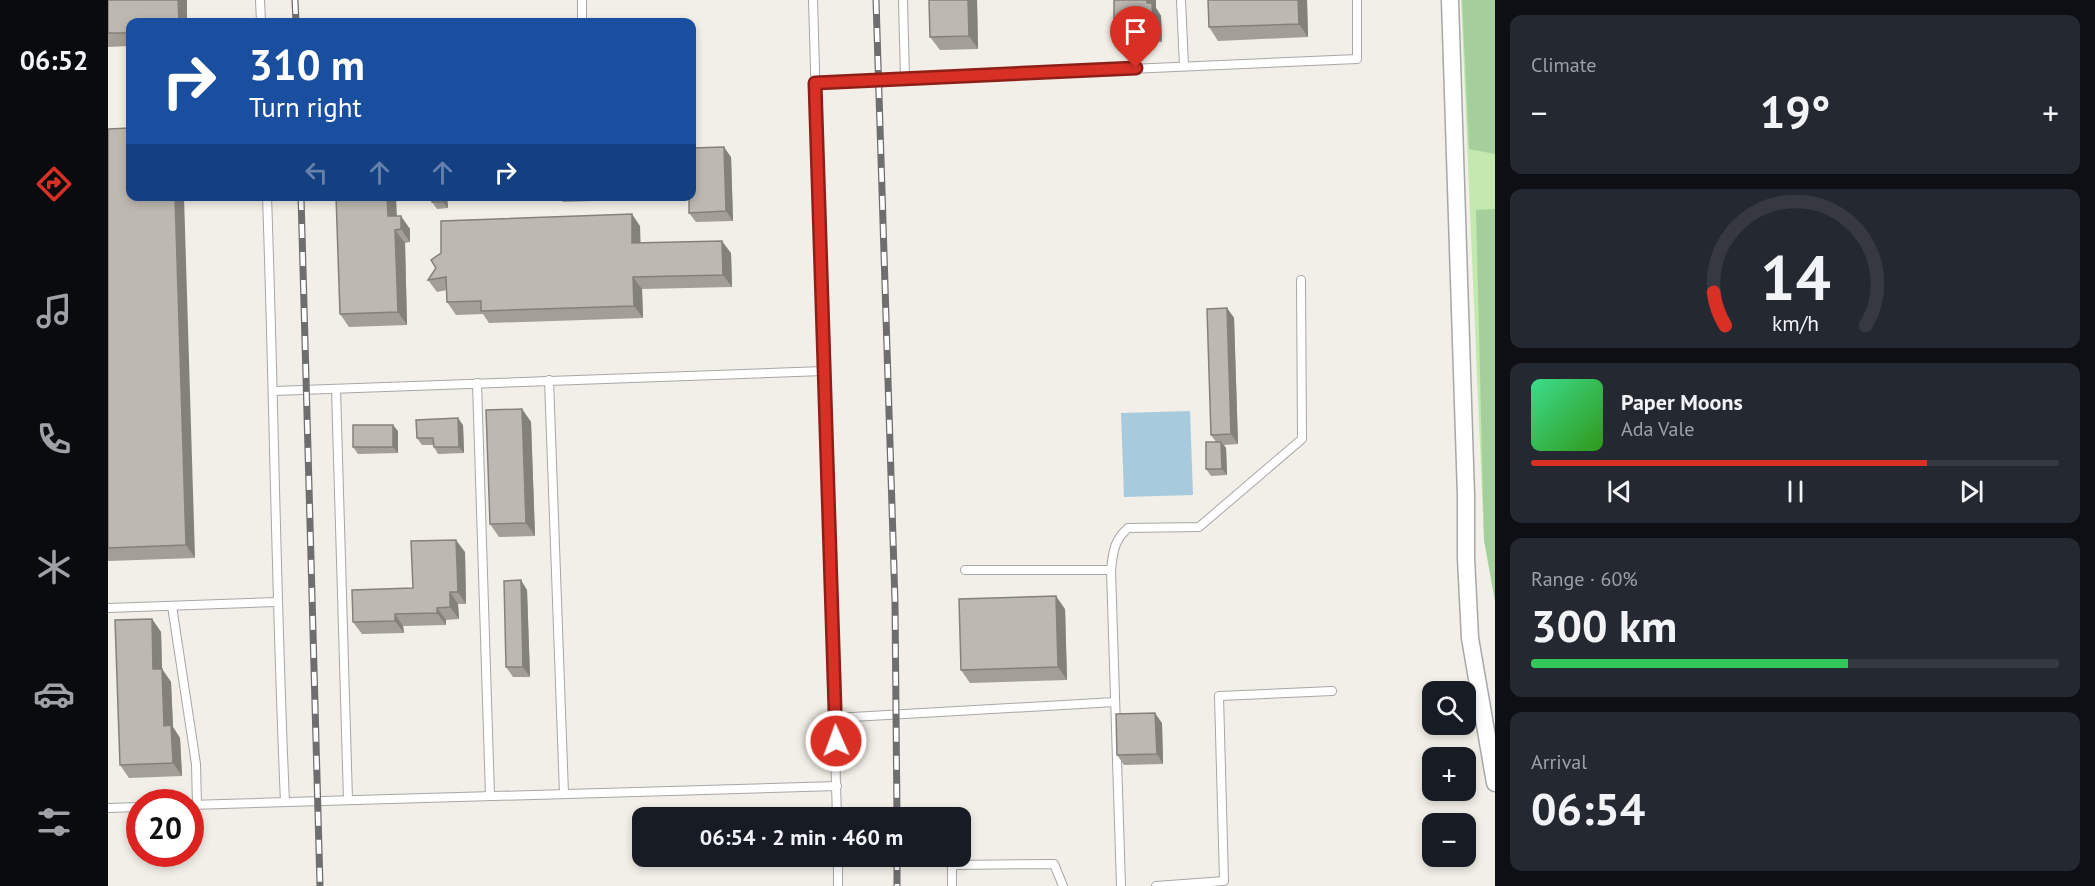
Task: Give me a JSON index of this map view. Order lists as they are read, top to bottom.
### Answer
{
  "page": {
    "tabs": "06:52",
    "tile": [
      "Climate",
      ["Range · 60%", "300 km"],
      ["Arrival", "06:54"]
    ],
    "turn": ["310 m", "Turn right"],
    "heat": ["−", "19°", "+"],
    "song": ["Paper Moons", "Ada Vale"],
    "map_buttons": ["+", "−"],
    "limit": "20",
    "trip": "06:54 · 2 min · 460 m",
    "gauge": ["14", "km/h"]
  }
}
